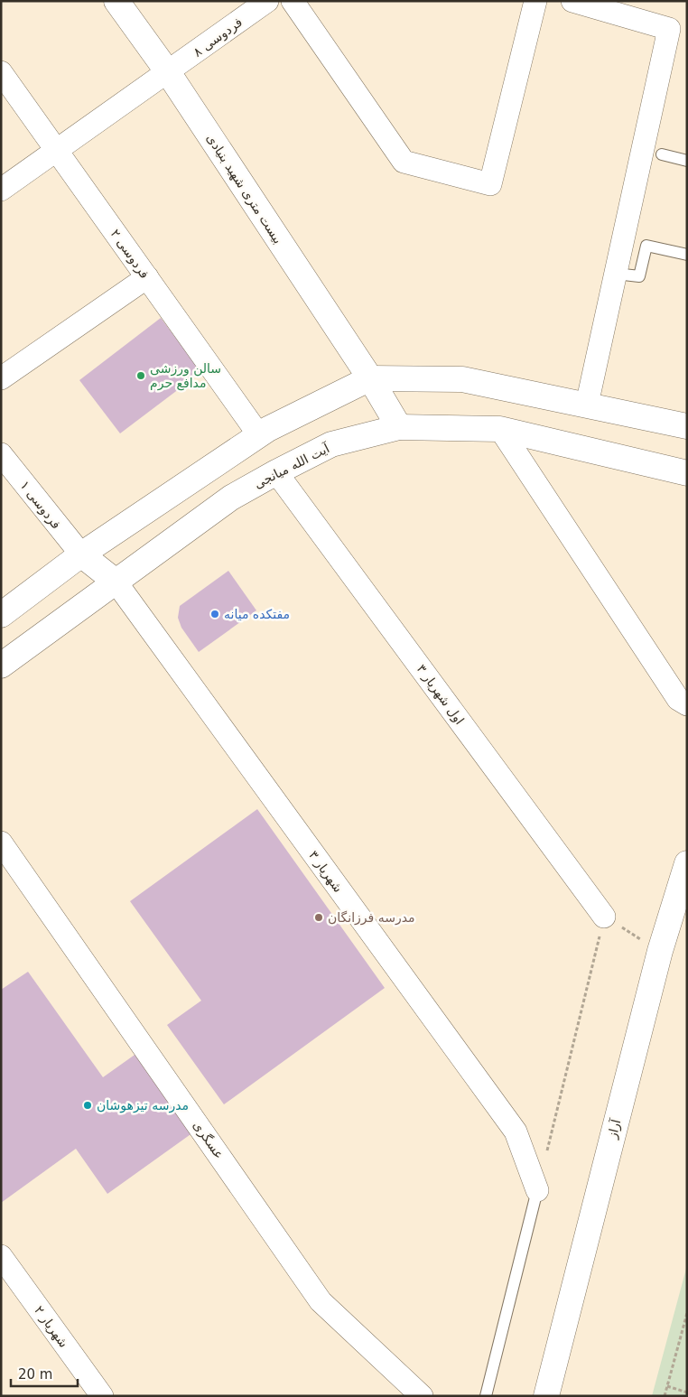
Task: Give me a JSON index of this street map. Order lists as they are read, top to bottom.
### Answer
{
  "streets": {
    "main road": ["بیست متری شهید بنیادی", "آیت الله میانجی", "آراز"],
    "street": [
      "فردوسی ۸",
      "فردوسی ۲",
      "فردوسی ۱",
      "اول شهریار ۳",
      "شهریار ۳",
      "عسگری",
      "شهریار ۲"
    ]
  },
  "crossings": [
    ["فردوسی ۸", "بیست متری شهید بنیادی"],
    ["فردوسی ۸", "فردوسی ۲"],
    ["بیست متری شهید بنیادی", "آیت الله میانجی"],
    ["آیت الله میانجی", "اول شهریار ۳"],
    ["آیت الله میانجی", "شهریار ۳"]
  ],
  "places": [
    "سالن ورزشی مدافع حرم",
    "مفتکده میانه",
    "مدرسه فرزانگان",
    "مدرسه تیزهوشان"
  ],
  "scale_bar": "20 m"
}
